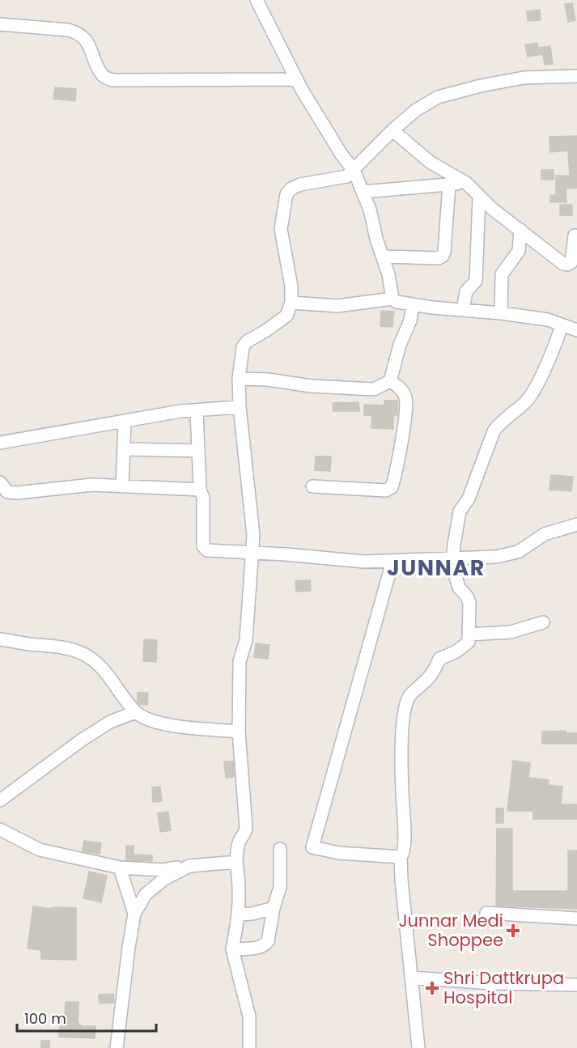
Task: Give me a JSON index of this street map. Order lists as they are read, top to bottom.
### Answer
{
  "districts": ["JUNNAR"],
  "places": {
    "health": ["Junnar Medi Shoppee", "Shri Dattkrupa Hospital"]
  },
  "scale_bar": "100 m"
}
